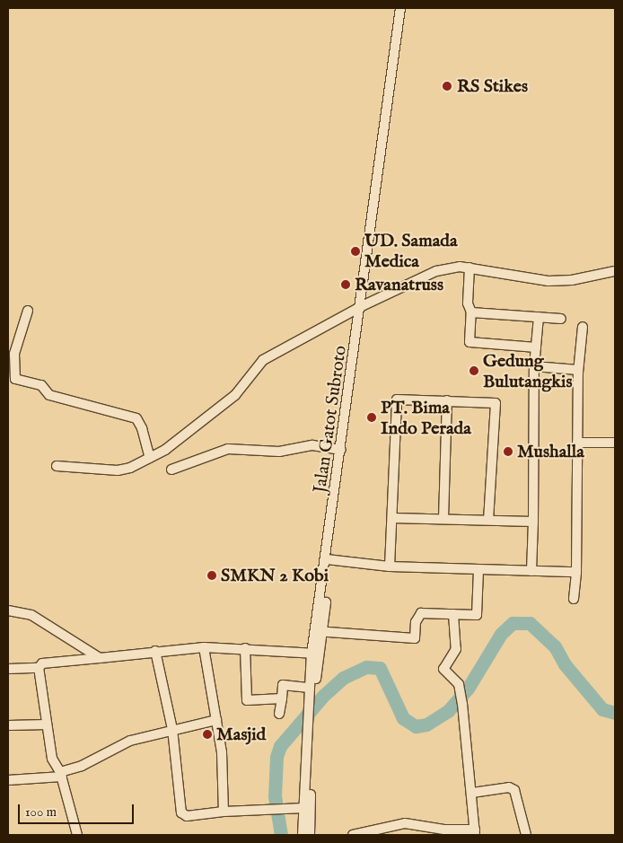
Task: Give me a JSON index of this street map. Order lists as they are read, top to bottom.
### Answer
{
  "streets": {
    "street": ["Jalan Gatot Subroto"]
  },
  "places": [
    "RS Stikes",
    "UD. Samada Medica",
    "Ravanatruss",
    "Gedung Bulutangkis",
    "PT. Bima Indo Perada",
    "Mushalla",
    "SMKN 2 Kobi",
    "Masjid"
  ],
  "scale_bar": "100 m"
}
